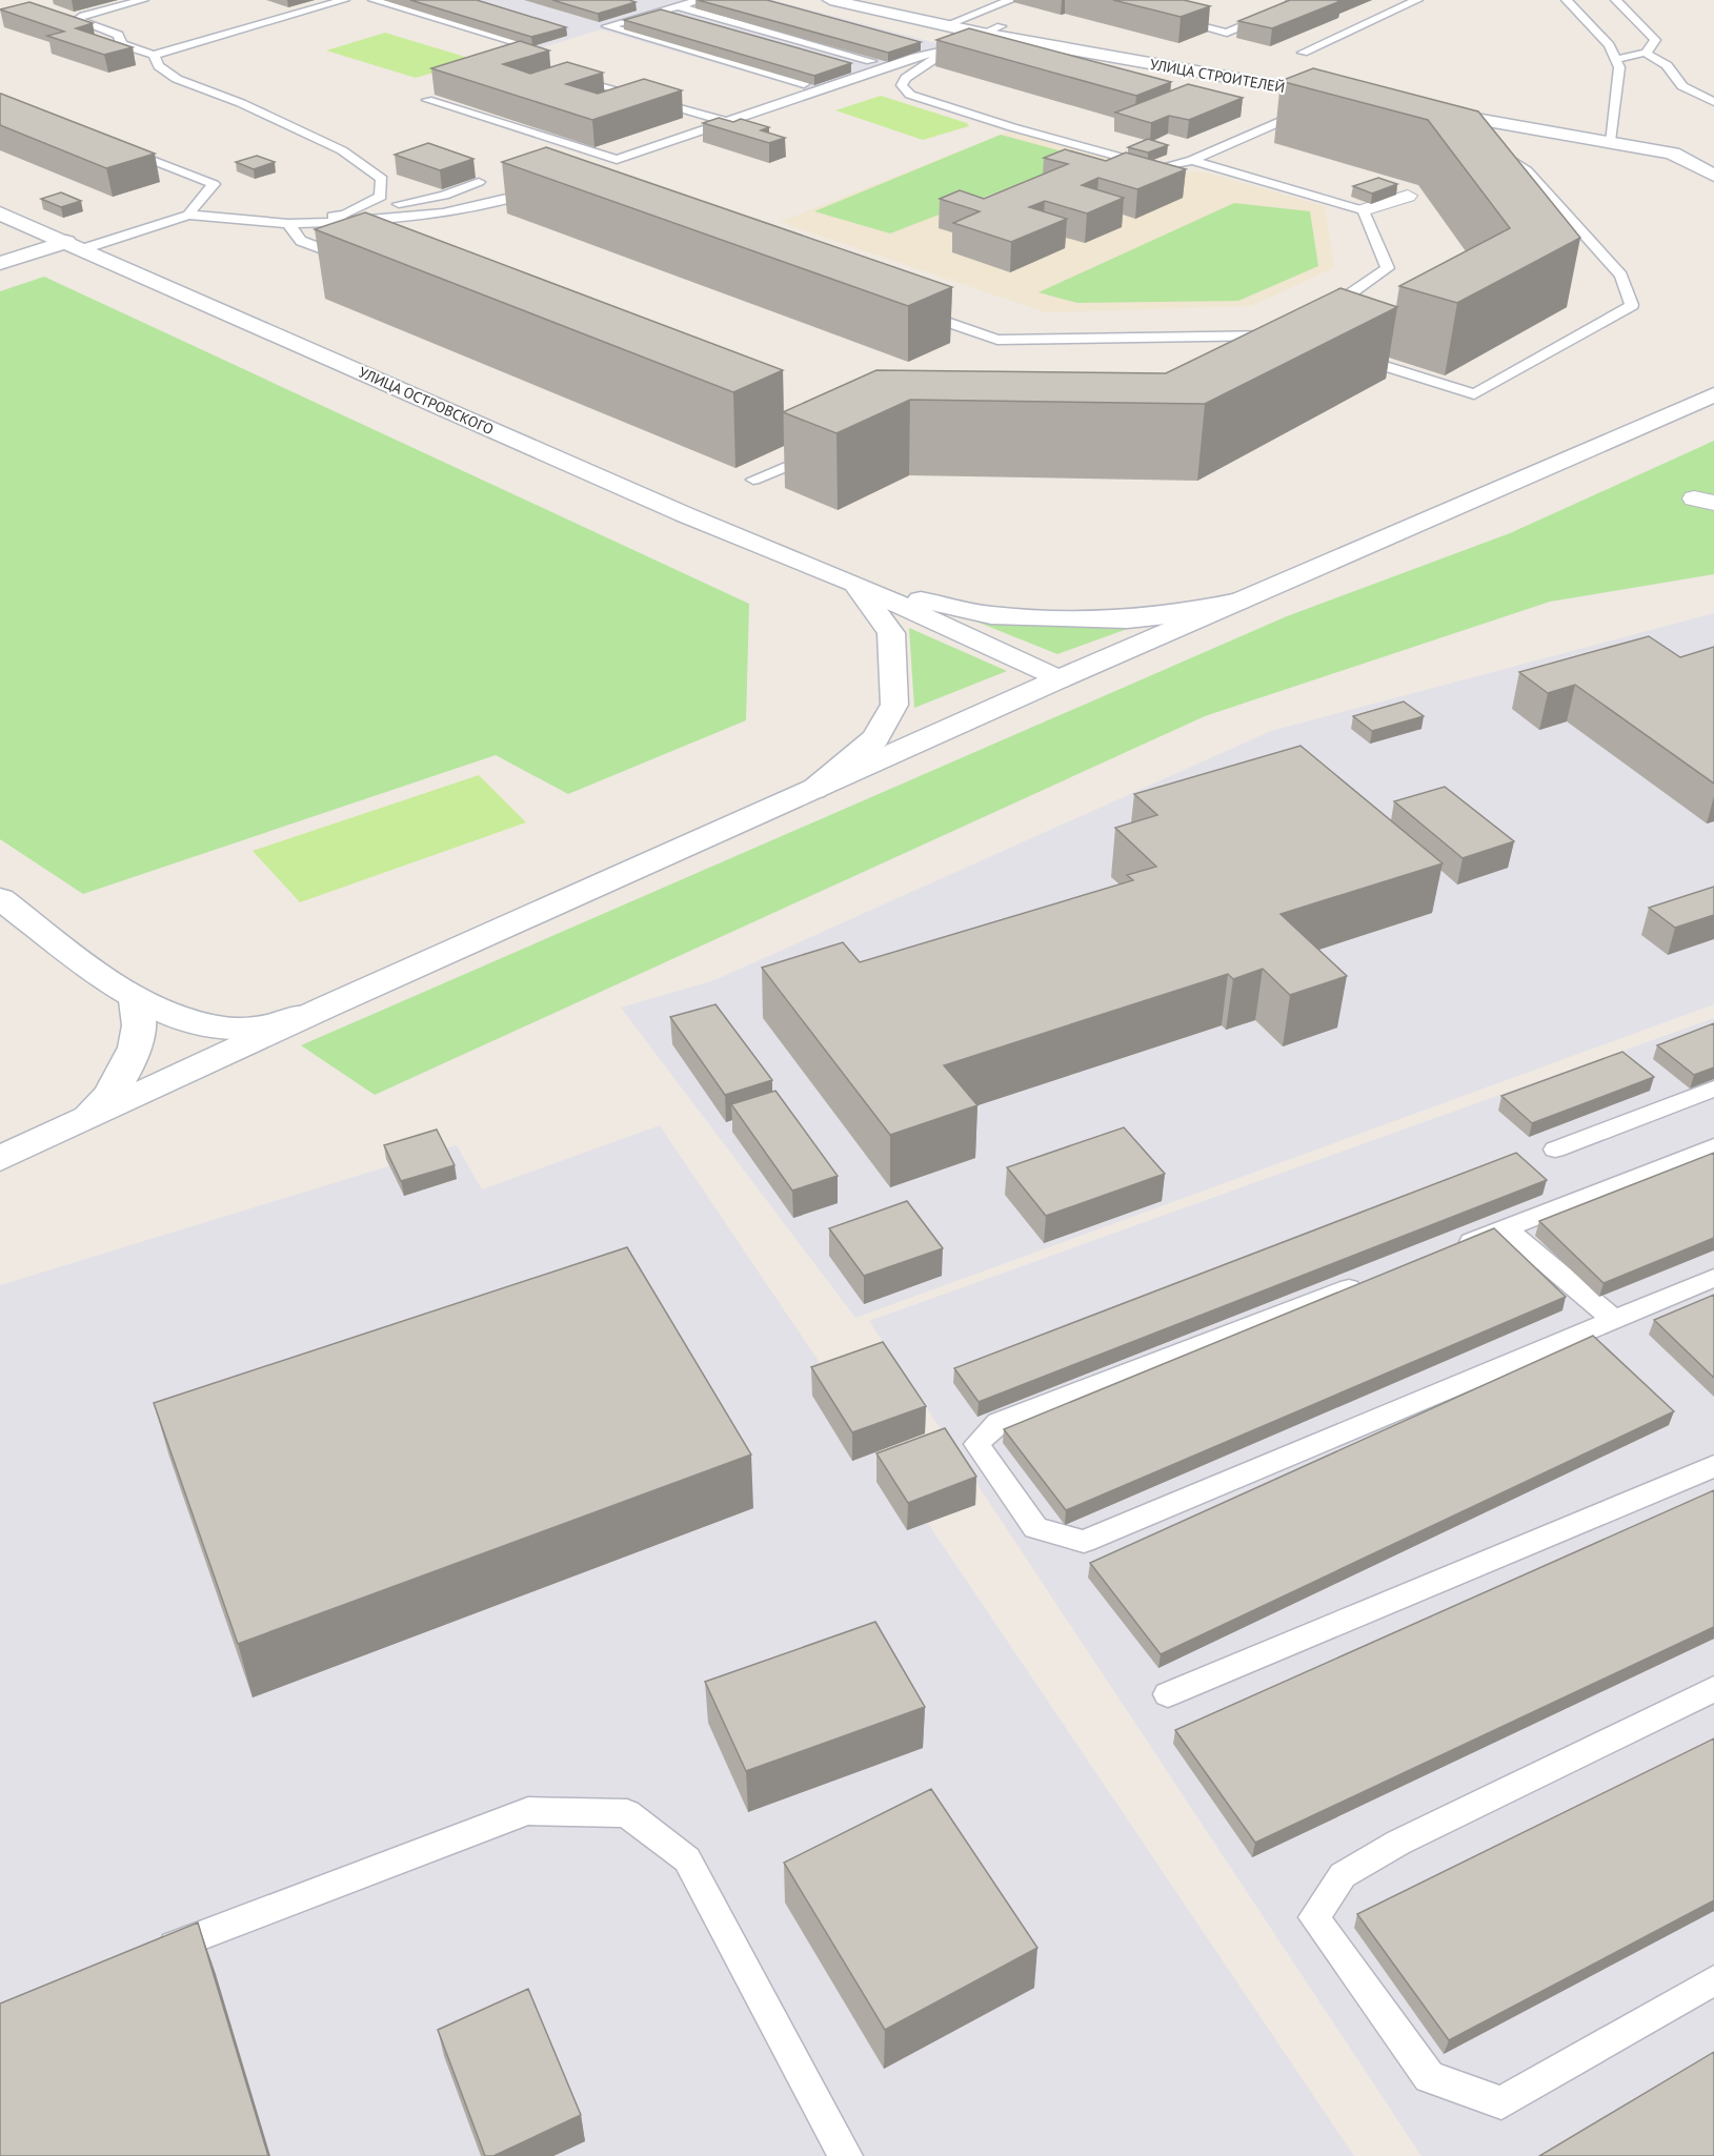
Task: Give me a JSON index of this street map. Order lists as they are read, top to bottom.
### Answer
{
  "streets": {
    "street": ["УЛИЦА СТРОИТЕЛЕЙ", "УЛИЦА ОСТРОВСКОГО"]
  }
}
